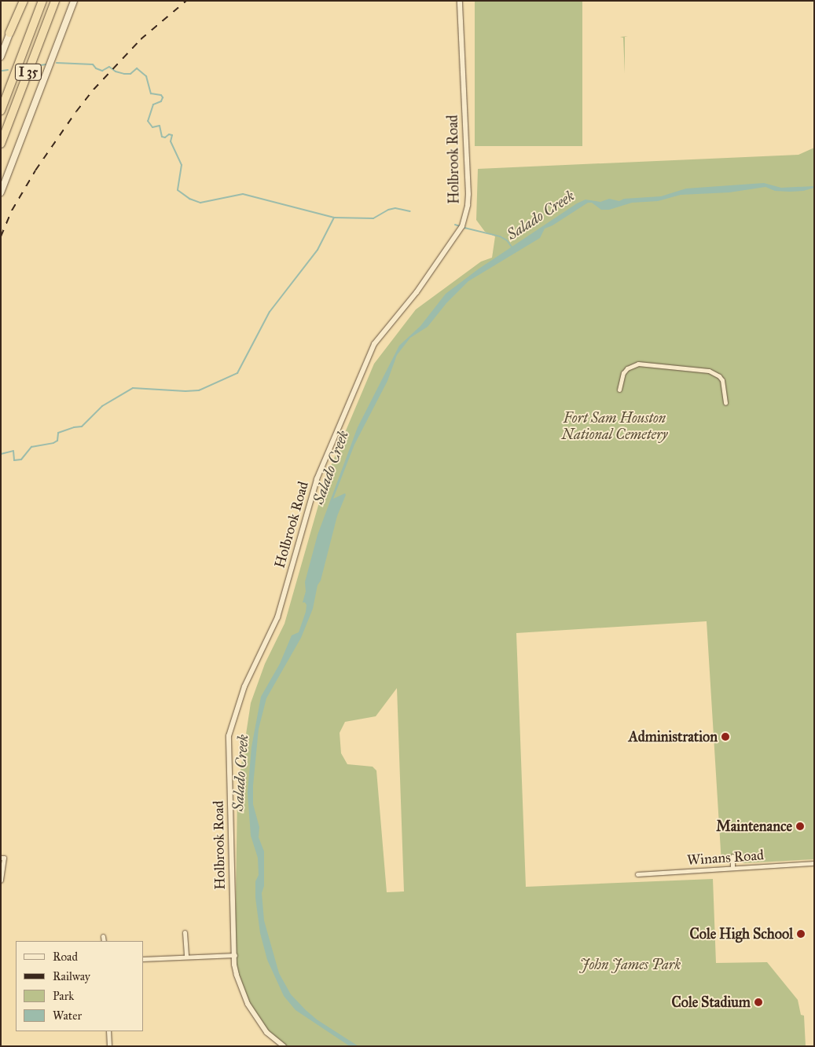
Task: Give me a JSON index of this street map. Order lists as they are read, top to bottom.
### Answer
{
  "streets": {
    "highway": ["I 35"],
    "street": ["Holbrook Road", "Winans Road"]
  },
  "water": ["Salado Creek"],
  "parks": ["Fort Sam Houston National Cemetery", "John James Park"],
  "places": [
    "Administration",
    "Maintenance",
    "Cole High School",
    "Cole Stadium"
  ],
  "legend": [
    "Road",
    "Railway",
    "Park",
    "Water"
  ]
}
